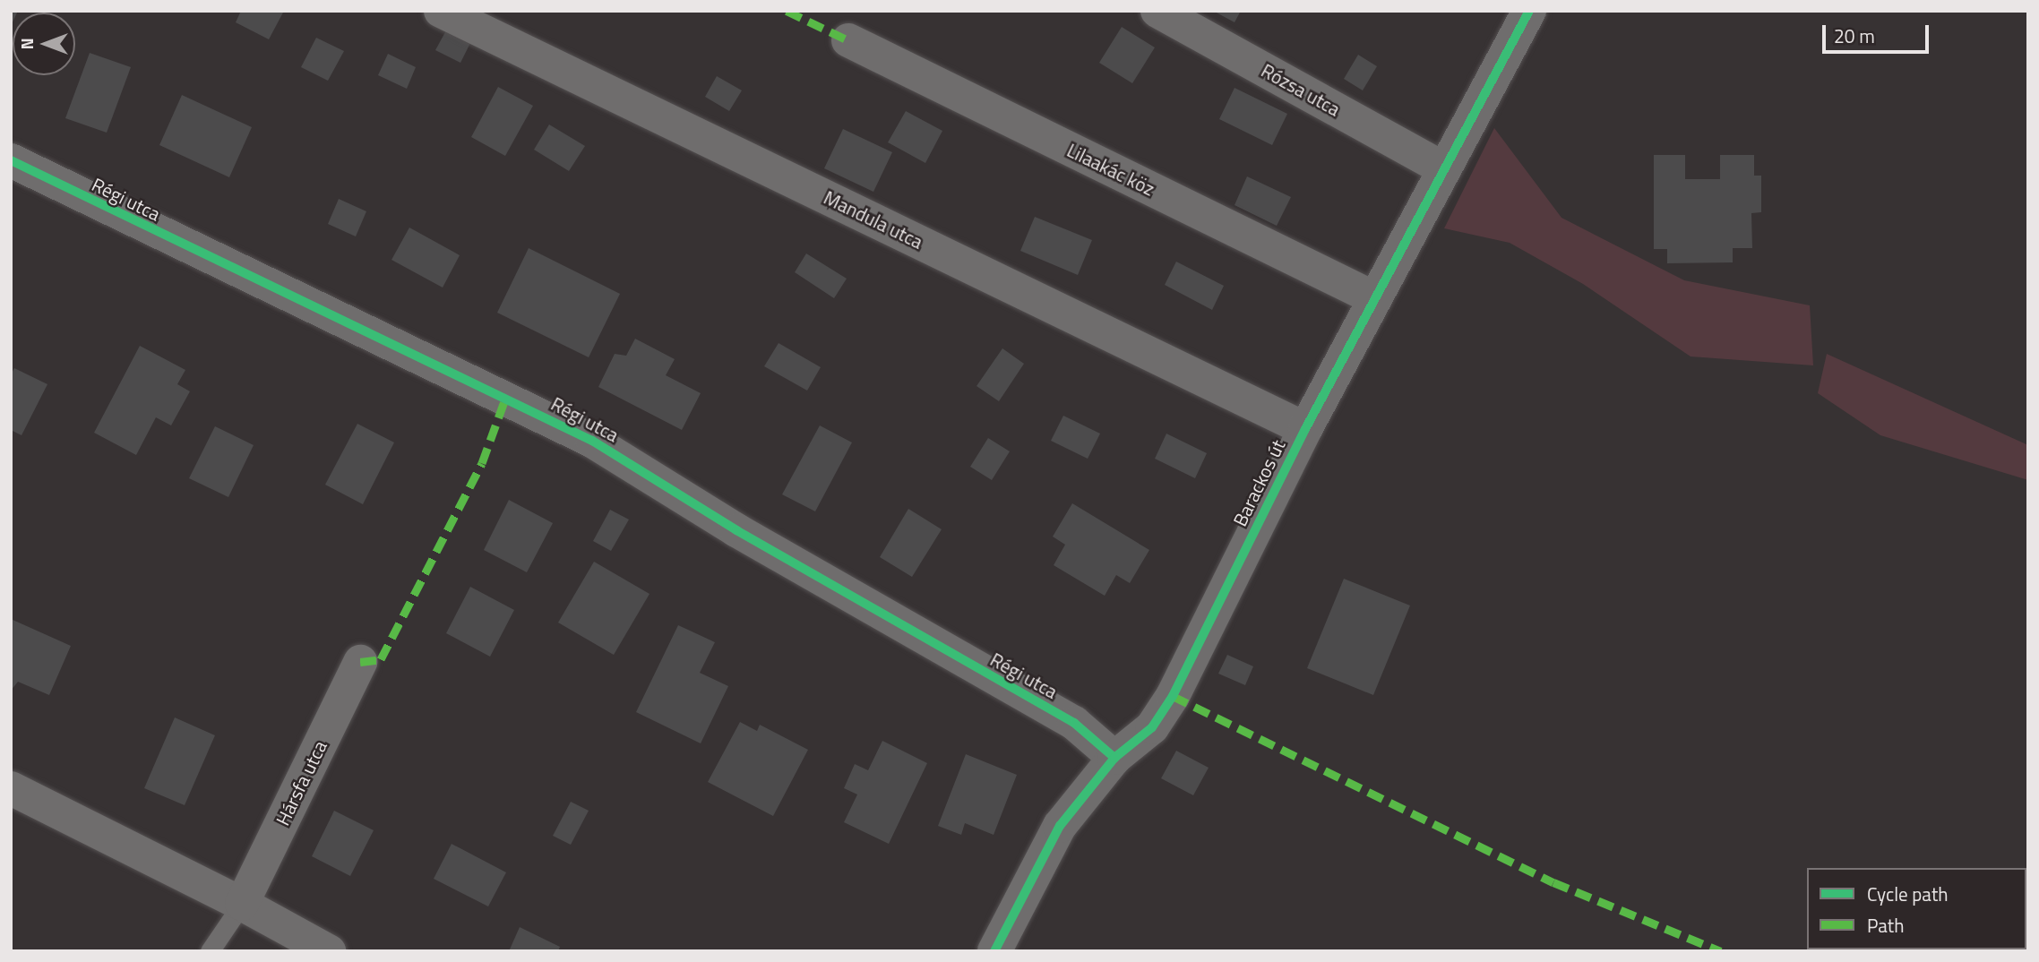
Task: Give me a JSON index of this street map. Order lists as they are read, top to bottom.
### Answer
{
  "streets": {
    "street": [
      "Rózsa utca",
      "Lilaakác köz",
      "Régi utca",
      "Mandula utca",
      "Barackos út",
      "Hársfa utca"
    ]
  },
  "crossings": [
    ["Rózsa utca", "Barackos út"],
    ["Lilaakác köz", "Barackos út"],
    ["Régi utca", "Barackos út"],
    ["Mandula utca", "Barackos út"]
  ],
  "legend": ["Cycle path", "Path"],
  "scale_bar": "20 m",
  "north": "left"
}
